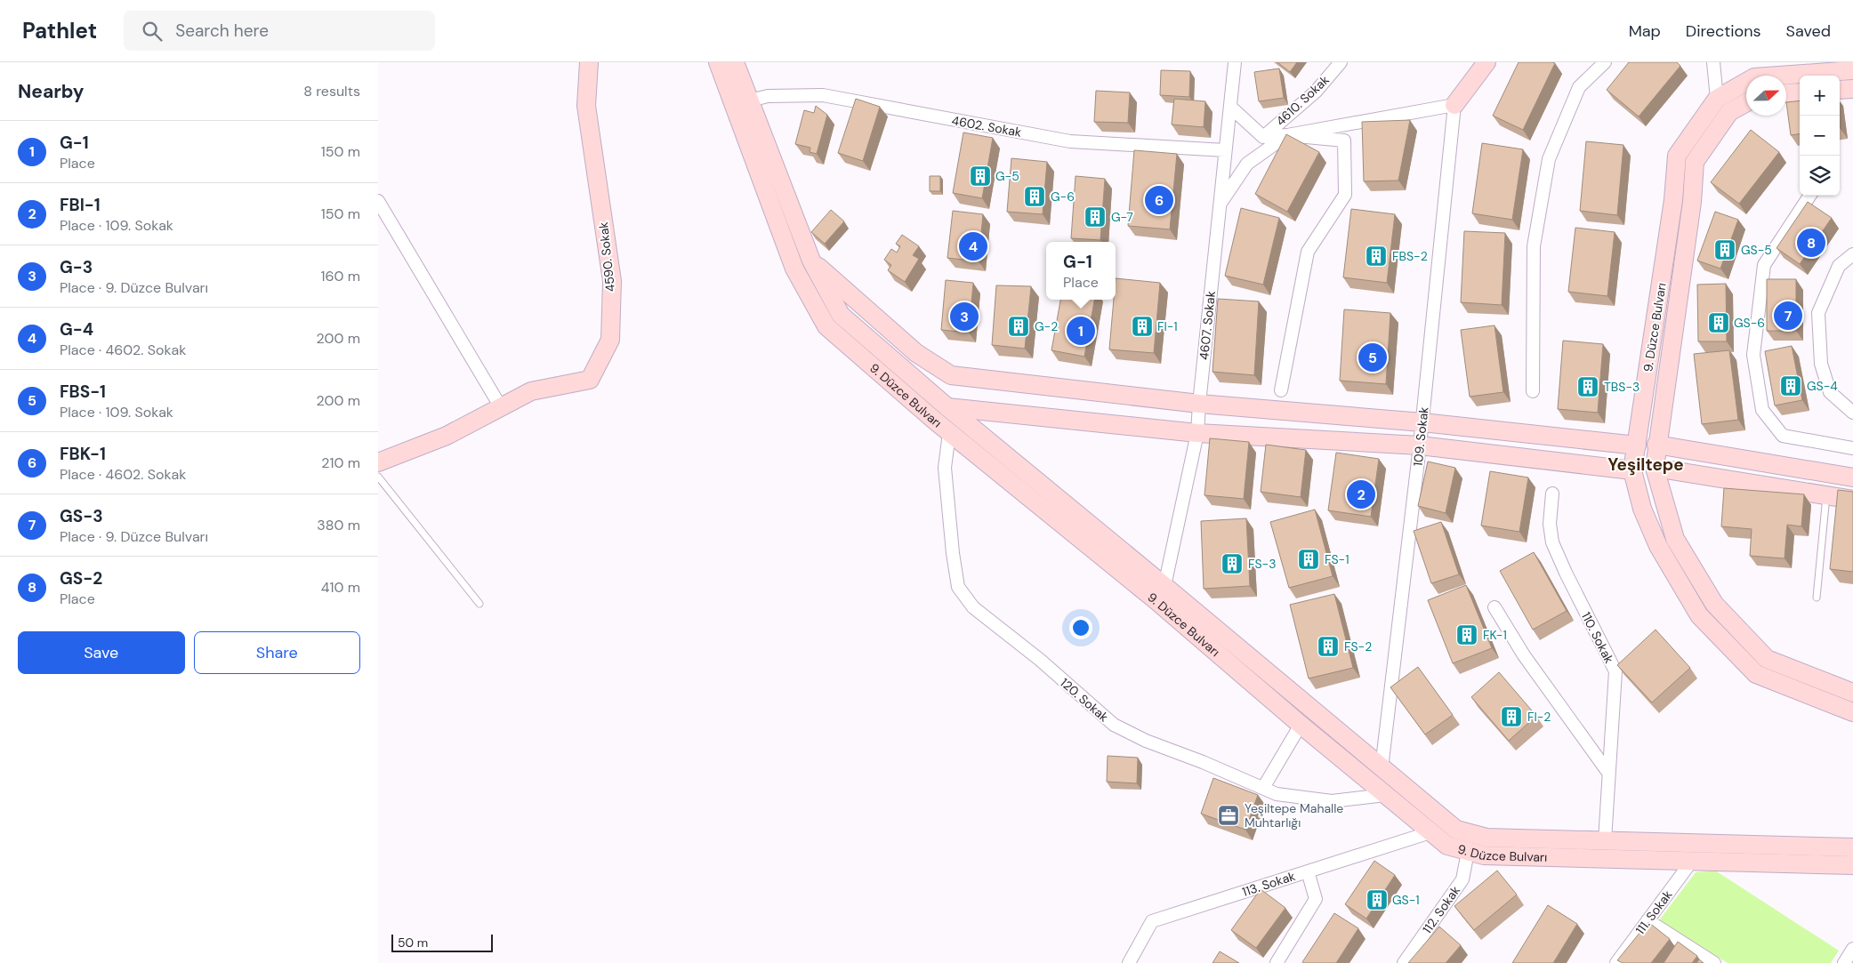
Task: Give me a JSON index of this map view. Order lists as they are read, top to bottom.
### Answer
{
  "streets": {
    "main road": ["4590. Sokak", "9. Düzce Bulvarı"],
    "street": [
      "4610. Sokak",
      "4602. Sokak",
      "4607. Sokak",
      "109. Sokak",
      "110. Sokak",
      "120. Sokak",
      "113. Sokak",
      "112. Sokak",
      "111. Sokak"
    ]
  },
  "crossings": [
    ["4602. Sokak", "4607. Sokak"],
    ["4602. Sokak", "9. Düzce Bulvarı"],
    ["4607. Sokak", "9. Düzce Bulvarı"],
    ["9. Düzce Bulvarı", "109. Sokak"],
    ["9. Düzce Bulvarı", "110. Sokak"],
    ["9. Düzce Bulvarı", "120. Sokak"],
    ["9. Düzce Bulvarı", "113. Sokak"],
    ["9. Düzce Bulvarı", "112. Sokak"],
    ["9. Düzce Bulvarı", "111. Sokak"]
  ],
  "districts": ["Yeşiltepe"],
  "places": {
    "building": [
      "G-5",
      "G-6",
      "G-7",
      "GS-5",
      "FBS-2",
      "GS-6",
      "G-2",
      "FI-1",
      "GS-4",
      "TBS-3",
      "FS-1",
      "FS-3",
      "FK-1",
      "FS-2",
      "FI-2",
      "GS-1"
    ],
    "office": ["Yeşiltepe Mahalle Muhtarlığı"]
  },
  "scale_bar": "50 m",
  "north": "right",
  "page": {
    "header": "Pathlet",
    "search": "Search here",
    "nav": ["Map", "Directions", "Saved"],
    "heading": ["Nearby", "8 results"],
    "map_buttons": ["+", "−"],
    "list": [
      {
        "mark": "1",
        "name": "G-1",
        "note": "Place",
        "value": "150 m"
      },
      {
        "mark": "2",
        "name": "FBI-1",
        "note": "Place · 109. Sokak",
        "value": "150 m"
      },
      {
        "mark": "3",
        "name": "G-3",
        "note": "Place · 9. Düzce Bulvarı",
        "value": "160 m"
      },
      {
        "mark": "4",
        "name": "G-4",
        "note": "Place · 4602. Sokak",
        "value": "200 m"
      },
      {
        "mark": "5",
        "name": "FBS-1",
        "note": "Place · 109. Sokak",
        "value": "200 m"
      },
      {
        "mark": "6",
        "name": "FBK-1",
        "note": "Place · 4602. Sokak",
        "value": "210 m"
      },
      {
        "mark": "7",
        "name": "GS-3",
        "note": "Place · 9. Düzce Bulvarı",
        "value": "380 m"
      },
      {
        "mark": "8",
        "name": "GS-2",
        "note": "Place",
        "value": "410 m"
      }
    ],
    "pins": [
      "6",
      "8",
      "4",
      "7",
      "3",
      "1",
      "5",
      "2"
    ],
    "popup": ["G-1", "Place"],
    "buttons": ["Save", "Share"],
    "scale": "50 m"
  }
}
